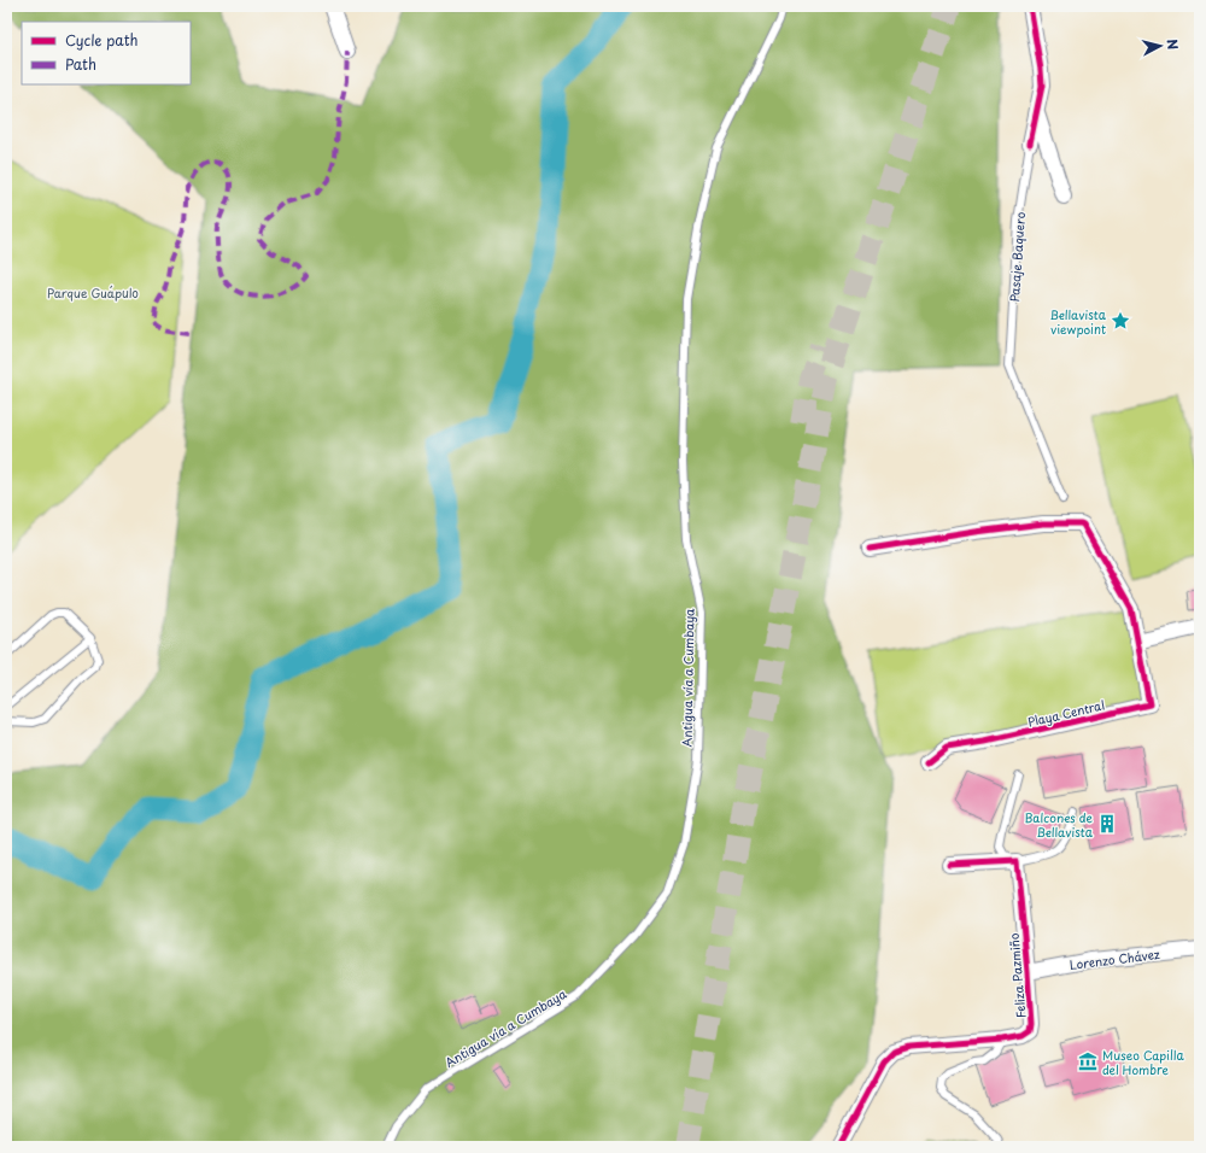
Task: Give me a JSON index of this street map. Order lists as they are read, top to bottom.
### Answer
{
  "streets": {
    "street": [
      "Pasaje Baquero",
      "Playa Central",
      "Lorenzo Chávez",
      "Feliza Pazmiño"
    ],
    "lane": ["Antigua vía a Cumbaya"]
  },
  "crossings": [
    ["Lorenzo Chávez", "Feliza Pazmiño"]
  ],
  "parks": ["Parque Guápulo"],
  "places": {
    "place": ["Bellavista viewpoint"],
    "building": ["Balcones de Bellavista"],
    "museum": ["Museo Capilla del Hombre"]
  },
  "legend": ["Cycle path", "Path"],
  "north": "right"
}
